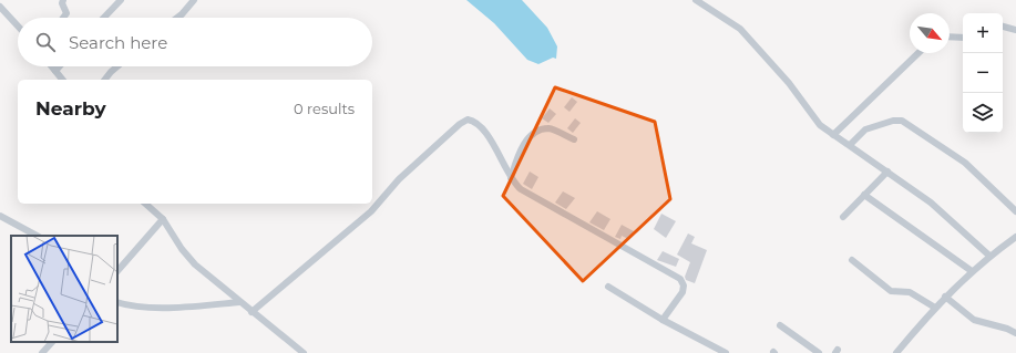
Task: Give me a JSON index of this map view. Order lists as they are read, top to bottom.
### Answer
{
  "north": "bottom right",
  "page": {
    "map_buttons": ["+", "−"],
    "search": "Search here",
    "heading": ["Nearby", "0 results"]
  }
}
